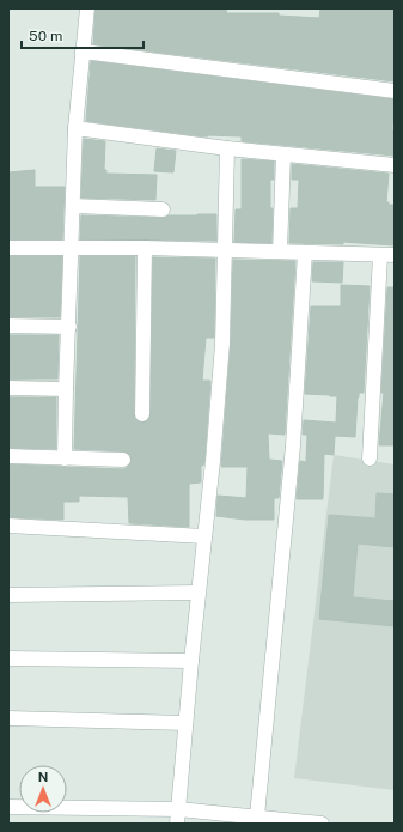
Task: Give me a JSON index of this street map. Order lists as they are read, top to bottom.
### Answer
{
  "scale_bar": "50 m",
  "north": "top"
}
